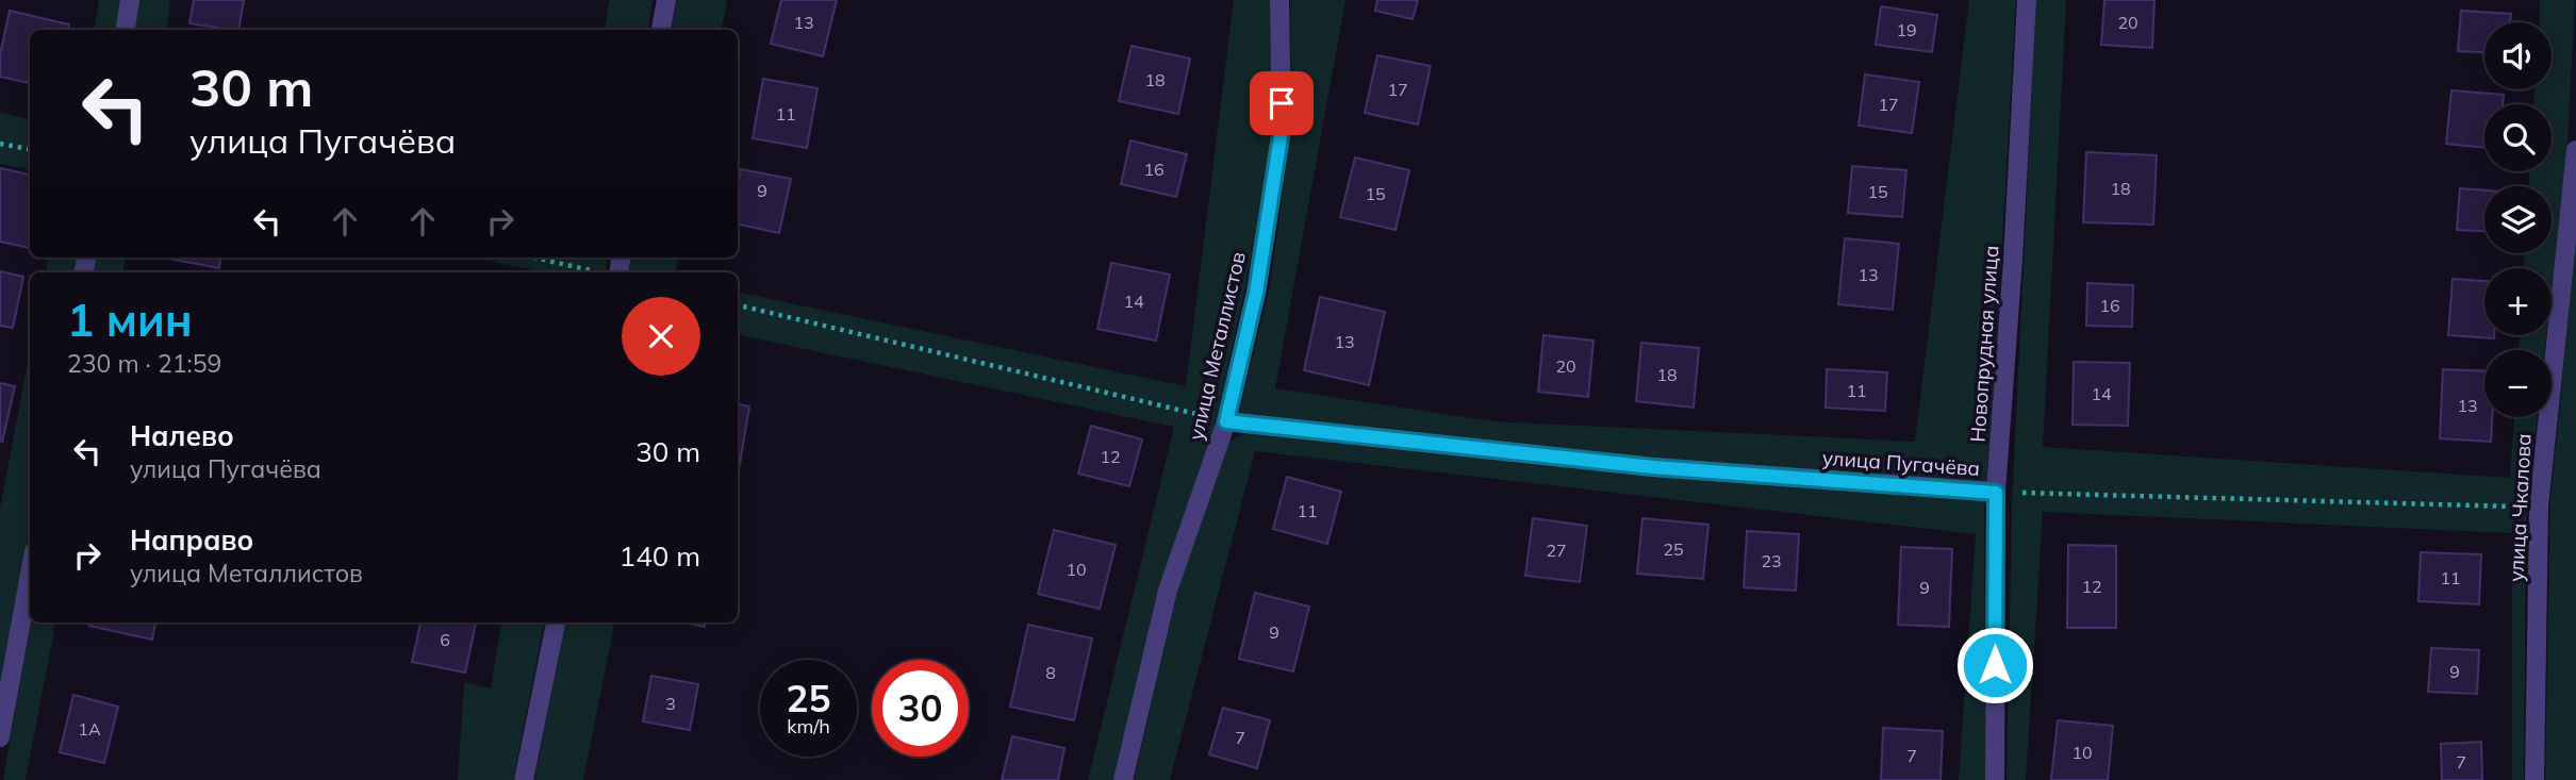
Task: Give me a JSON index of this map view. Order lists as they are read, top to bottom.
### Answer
{
  "streets": {
    "street": [
      "Новопрудная улица",
      "улица Металлистов",
      "улица Пугачёва",
      "улица Чкалова"
    ]
  },
  "crossings": [
    ["Новопрудная улица", "улица Пугачёва"],
    ["улица Металлистов", "улица Пугачёва"],
    ["улица Пугачёва", "улица Чкалова"]
  ],
  "house_numbers": [
    "13",
    "20",
    "19",
    "18",
    "17",
    "17",
    "11",
    "16",
    "18",
    "9",
    "15",
    "15",
    "13",
    "14",
    "16",
    "13",
    "20",
    "18",
    "11",
    "14",
    "13",
    "12",
    "11",
    "25",
    "27",
    "23",
    "10",
    "11",
    "12",
    "9",
    "9",
    "6",
    "9",
    "8",
    "3",
    "1А",
    "7",
    "10",
    "7",
    "7"
  ],
  "page": {
    "map_buttons": ["+", "−"],
    "turn": ["30 m", "улица Пугачёва"],
    "heading": ["1 мин", "230 m · 21:59"],
    "list": [
      {
        "name": "Налево",
        "note": "улица Пугачёва",
        "value": "30 m"
      },
      {
        "name": "Направо",
        "note": "улица Металлистов",
        "value": "140 m"
      }
    ],
    "speed": "25 km/h",
    "limit": "30"
  }
}
